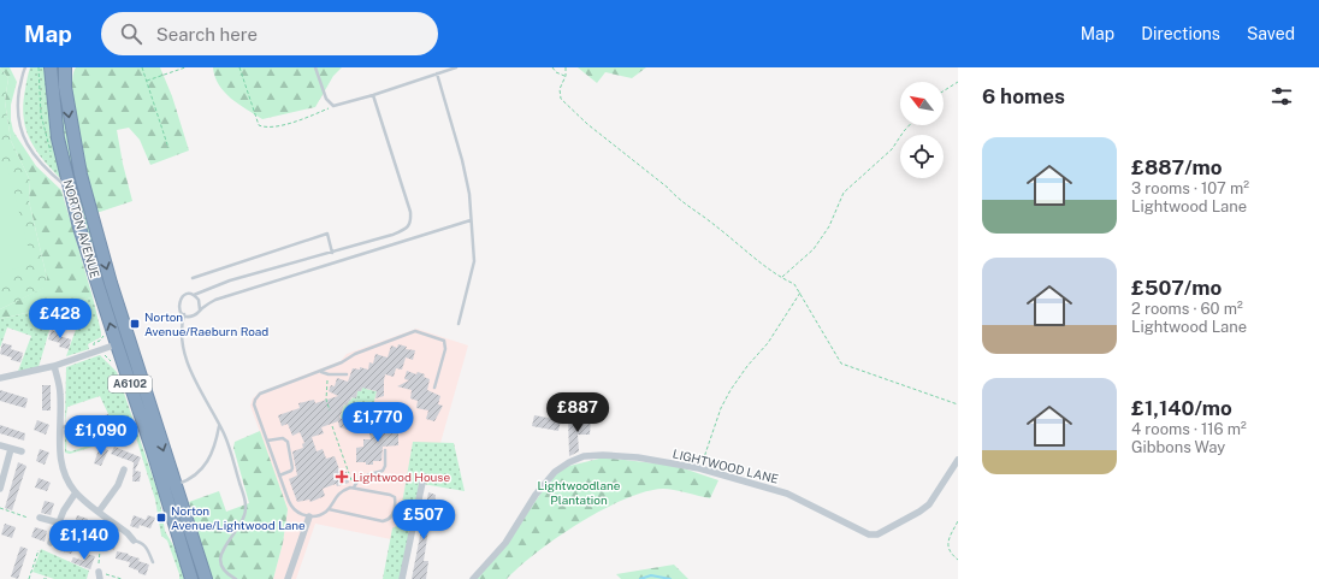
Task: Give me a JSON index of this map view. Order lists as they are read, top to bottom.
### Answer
{
  "streets": {
    "highway": ["NORTON AVENUE", "A6102"],
    "street": ["LIGHTWOOD LANE"]
  },
  "parks": ["Lightwoodlane Plantation"],
  "places": {
    "transit": ["Norton Avenue/Raeburn Road", "Norton Avenue/Lightwood Lane"],
    "health": ["Lightwood House"]
  },
  "north": "top left",
  "page": {
    "header": "Map",
    "search": "Search here",
    "nav": ["Map", "Directions", "Saved"],
    "heading": "6 homes",
    "list": [
      {
        "name": "£887/mo",
        "note": "3 rooms · 107 m² · Lightwood Lane"
      },
      {
        "name": "£507/mo",
        "note": "2 rooms · 60 m² · Lightwood Lane"
      },
      {
        "name": "£1,140/mo",
        "note": "4 rooms · 116 m² · Gibbons Way"
      }
    ],
    "price": [
      "£428",
      "£887",
      "£1,770",
      "£1,090",
      "£507",
      "£1,140"
    ]
  }
}
